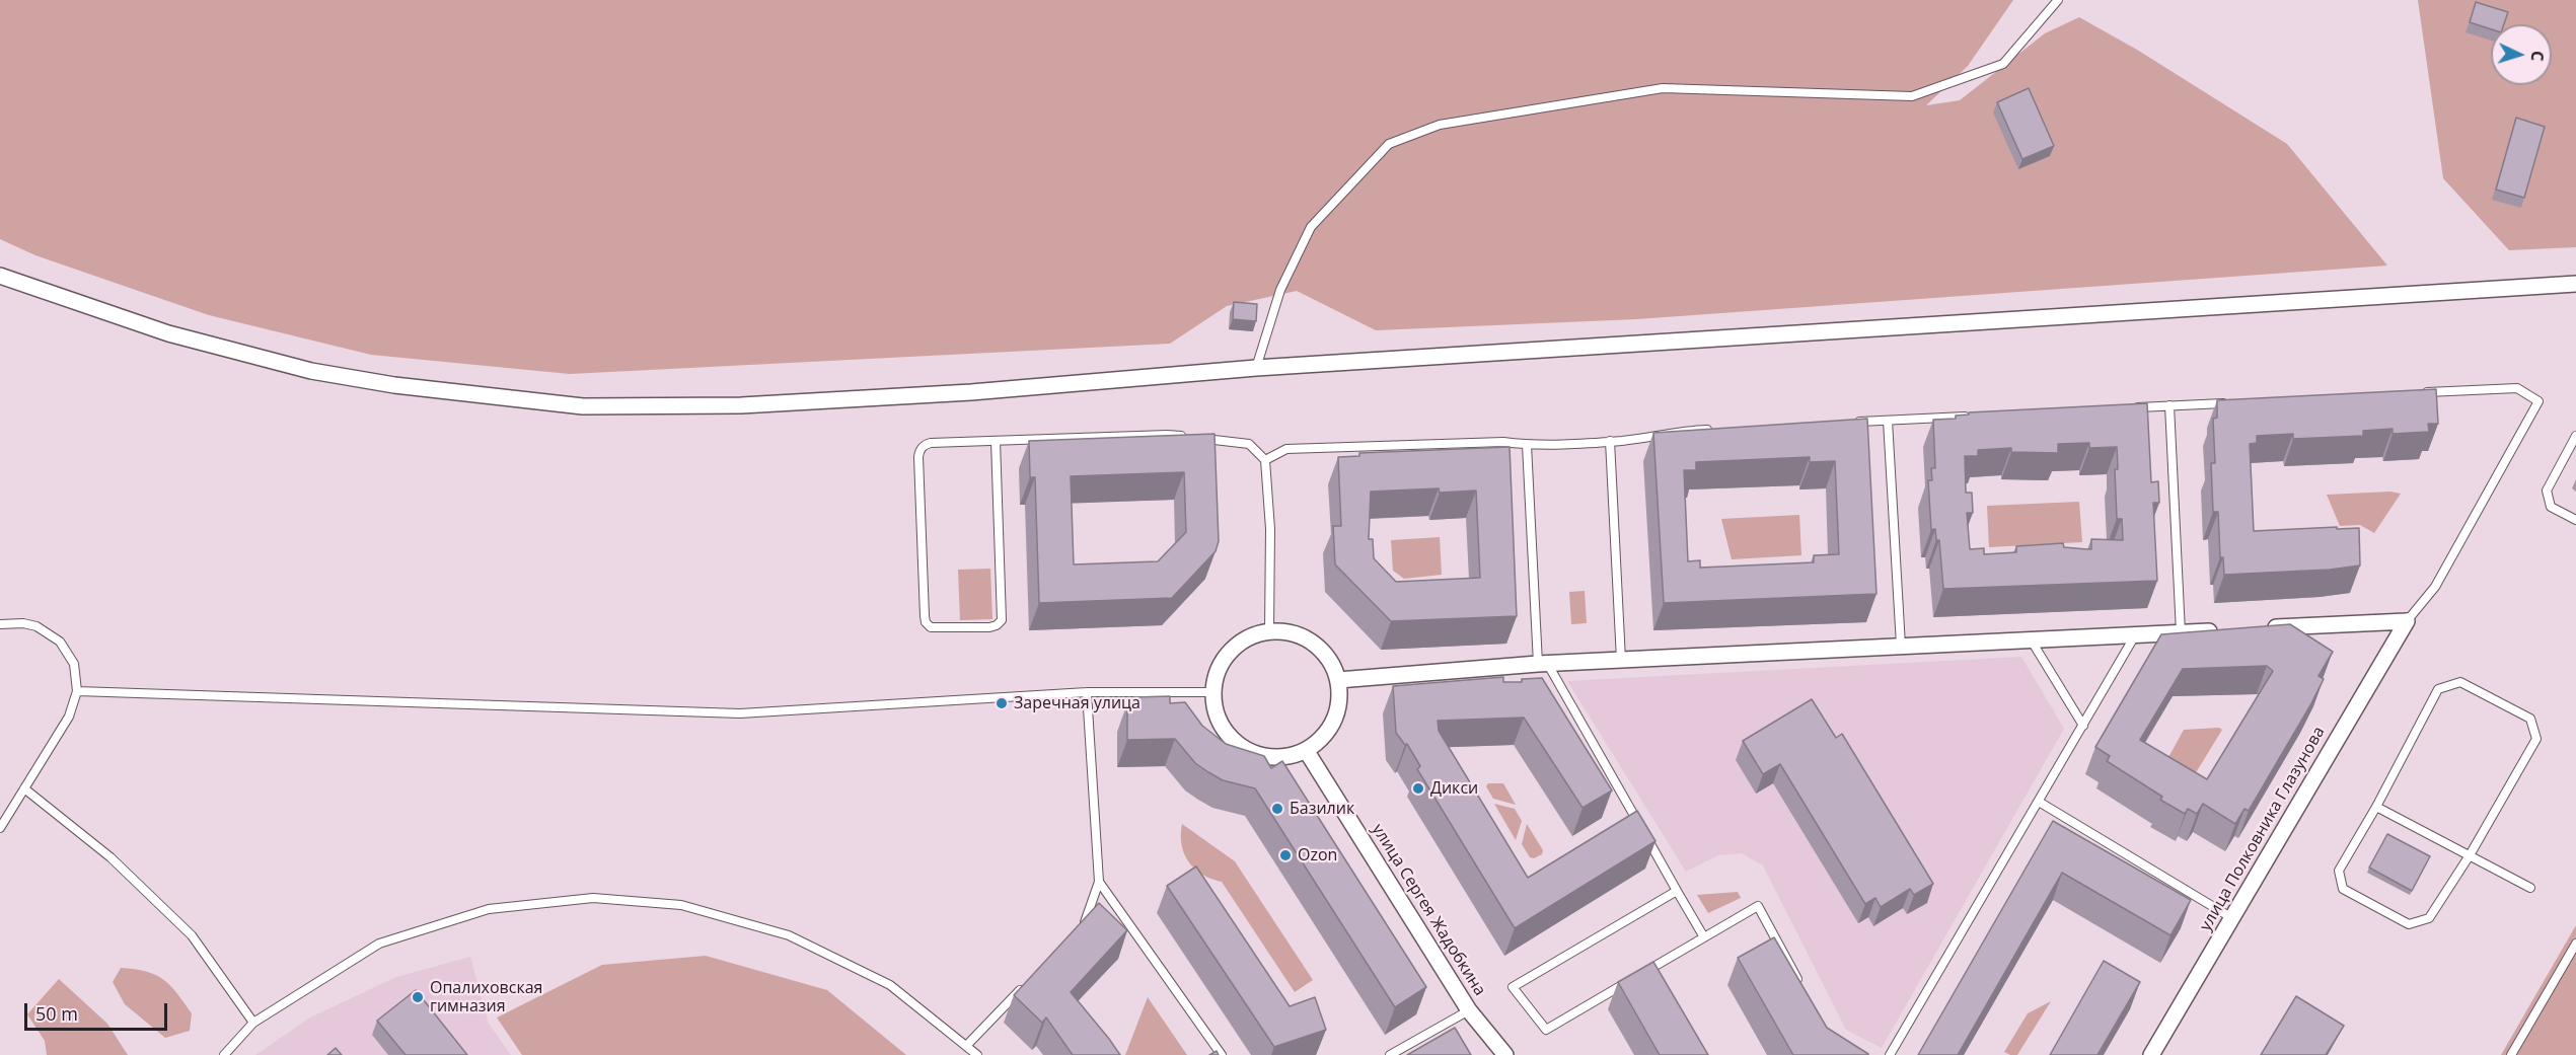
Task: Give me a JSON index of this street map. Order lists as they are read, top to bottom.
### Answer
{
  "streets": {
    "street": ["улица Полковника Глазунова", "улица Сергея Жадобкина"]
  },
  "places": [
    "Заречная улица",
    "Дикси",
    "Базилик",
    "Ozon",
    "Опалиховская гимназия"
  ],
  "scale_bar": "50 m",
  "north": "right"
}
